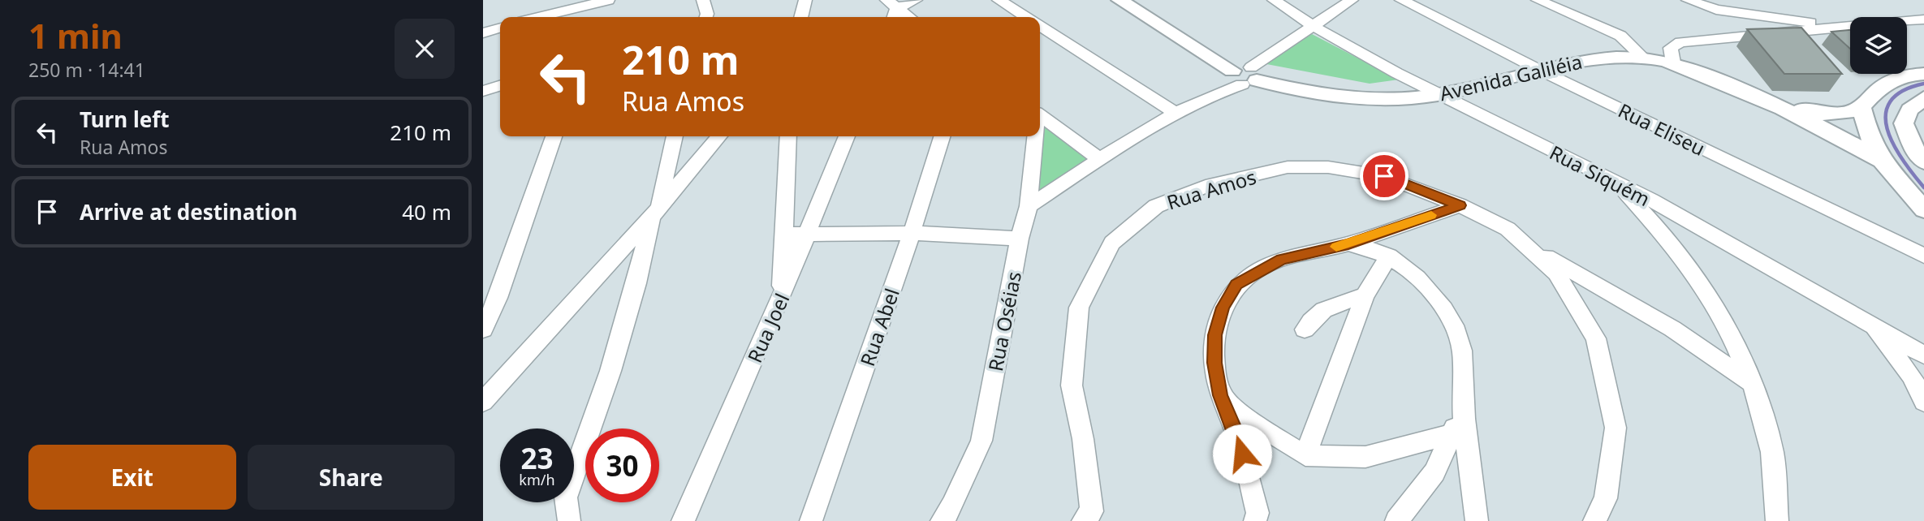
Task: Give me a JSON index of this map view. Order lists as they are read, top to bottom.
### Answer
{
  "streets": {
    "main road": ["Avenida Galiléia"],
    "street": [
      "Rua Eliseu",
      "Rua Siquém",
      "Rua Amos",
      "Rua Oséias",
      "Rua Abel",
      "Rua Joel"
    ]
  },
  "crossings": [
    ["Avenida Galiléia", "Rua Eliseu"],
    ["Avenida Galiléia", "Rua Siquém"]
  ],
  "page": {
    "heading": ["1 min", "250 m · 14:41"],
    "turn": ["210 m", "Rua Amos"],
    "list": [
      {
        "name": "Turn left",
        "note": "Rua Amos",
        "value": "210 m"
      },
      {
        "name": "Arrive at destination",
        "value": "40 m"
      }
    ],
    "speed": "23 km/h",
    "limit": "30",
    "buttons": ["Exit", "Share"]
  }
}
